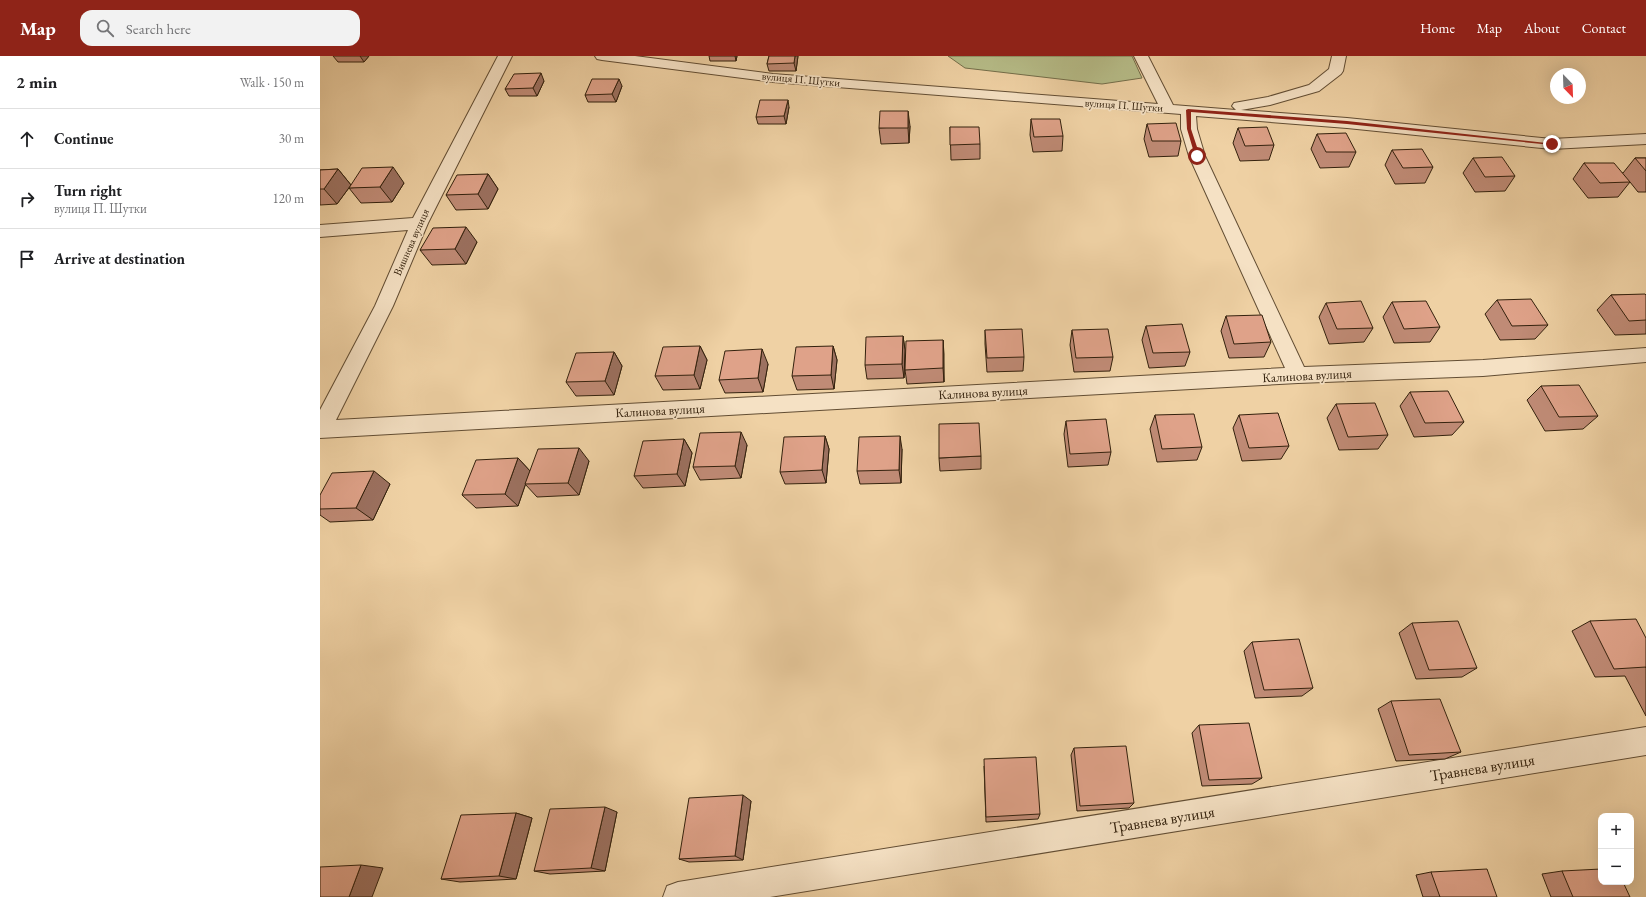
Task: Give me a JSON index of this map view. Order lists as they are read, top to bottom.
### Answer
{
  "streets": {
    "street": [
      "вулиця П. Шутки",
      "Вишнева вулиця",
      "Калинова вулиця",
      "Травнева вулиця"
    ]
  },
  "crossings": [
    ["Вишнева вулиця", "Калинова вулиця"]
  ],
  "north": "bottom right",
  "page": {
    "header": "Map",
    "search": "Search here",
    "nav": [
      "Home",
      "Map",
      "About",
      "Contact"
    ],
    "heading": ["2 min", "Walk · 150 m"],
    "list": [
      ["Continue", "30 m"],
      ["Turn right", "вулиця П. Шутки", "120 m"],
      "Arrive at destination"
    ],
    "map_buttons": ["+", "−"]
  }
}
